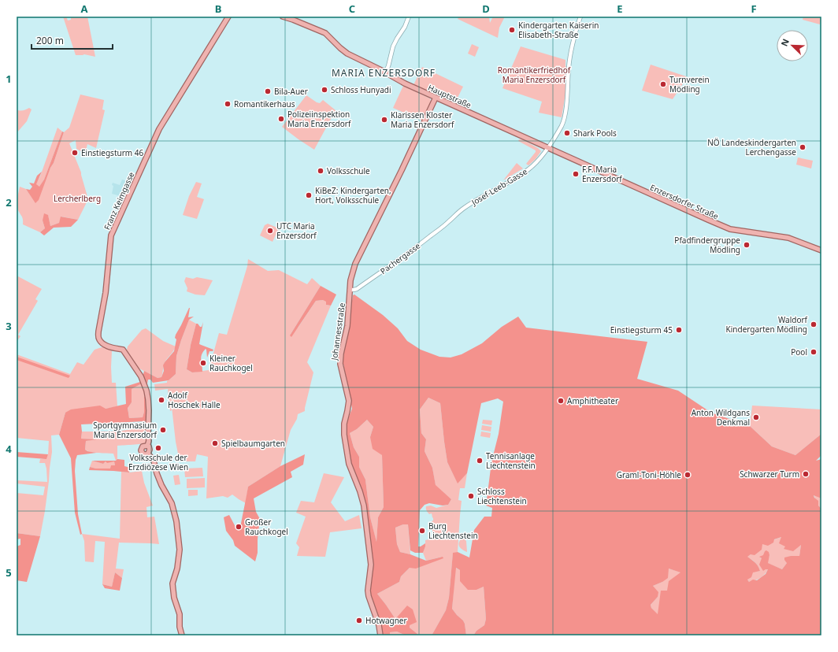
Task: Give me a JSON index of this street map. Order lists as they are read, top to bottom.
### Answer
{
  "streets": {
    "main road": [
      "Hauptstraße",
      "Franz Keimgasse",
      "Enzersdorfer Straße",
      "Johannesstraße"
    ],
    "street": ["Josef-Leeb-Gasse", "Pachergasse"]
  },
  "crossings": [
    ["Hauptstraße", "Josef-Leeb-Gasse"],
    ["Hauptstraße", "Enzersdorfer Straße"],
    ["Hauptstraße", "Johannesstraße"],
    ["Josef-Leeb-Gasse", "Enzersdorfer Straße"],
    ["Josef-Leeb-Gasse", "Pachergasse"],
    ["Pachergasse", "Johannesstraße"]
  ],
  "districts": ["MARIA ENZERSDORF"],
  "parks": ["Romantikerfriedhof Maria Enzersdorf", "Lercherlberg"],
  "places": [
    "Kindergarten Kaiserin Elisabeth-Straße",
    "Turnverein Mödling",
    "Schloss Hunyadi",
    "Bila-Auer",
    "Romantikerhaus",
    "Polizeiinspektion Maria Enzersdorf",
    "Klarissen Kloster Maria Enzersdorf",
    "Shark Pools",
    "NÖ Landeskindergarten Lerchengasse",
    "Einstiegsturm 46",
    "Volksschule",
    "F.F. Maria Enzersdorf",
    "KiBeZ: Kindergarten, Hort, Volksschule",
    "UTC Maria Enzersdorf",
    "Pfadfindergruppe Mödling",
    "Waldorf Kindergarten Mödling",
    "Einstiegsturm 45",
    "Pool",
    "Kleiner Rauchkogel",
    "Adolf Hoschek Halle",
    "Amphitheater",
    "Anton Wildgans Denkmal",
    "Sportgymnasium Maria Enzersdorf",
    "Spielbaumgarten",
    "Volksschule der Erzdiözese Wien",
    "Tennisanlage Liechtenstein",
    "Schwarzer Turm",
    "Graml-Toni-Höhle",
    "Schloss Liechtenstein",
    "Großer Rauchkogel",
    "Burg Liechtenstein",
    "Hotwagner"
  ],
  "scale_bar": "200 m",
  "north": "top left",
  "grid": {
    "columns": [
      "A",
      "B",
      "C",
      "D",
      "E",
      "F"
    ],
    "rows": [
      "1",
      "2",
      "3",
      "4",
      "5"
    ]
  }
}
